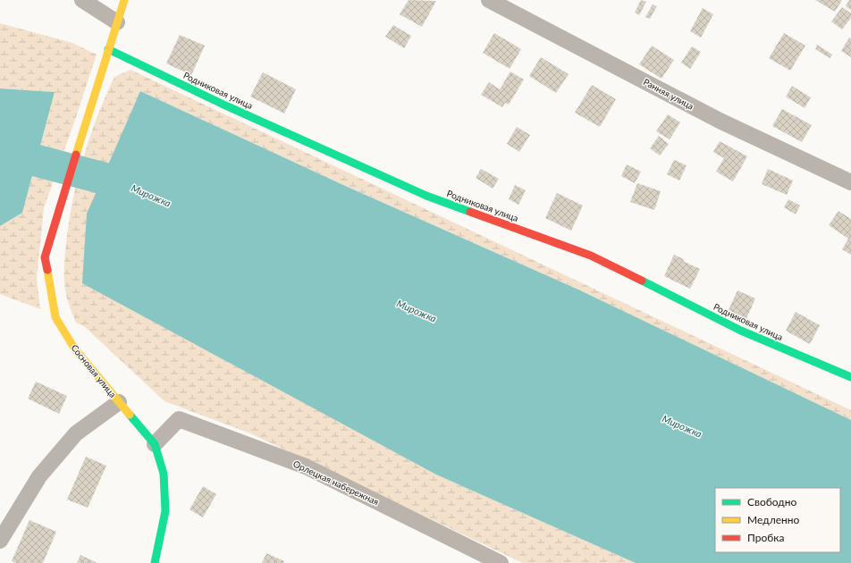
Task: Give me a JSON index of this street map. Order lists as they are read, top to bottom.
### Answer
{
  "streets": {
    "street": [
      "Родниковая улица",
      "Ранняя улица",
      "Сосновая улица",
      "Орлецкая набережная"
    ]
  },
  "crossings": [
    ["Родниковая улица", "Сосновая улица"],
    ["Сосновая улица", "Орлецкая набережная"]
  ],
  "water": ["Мирожка"],
  "legend": ["Свободно", "Медленно", "Пробка"]
}
